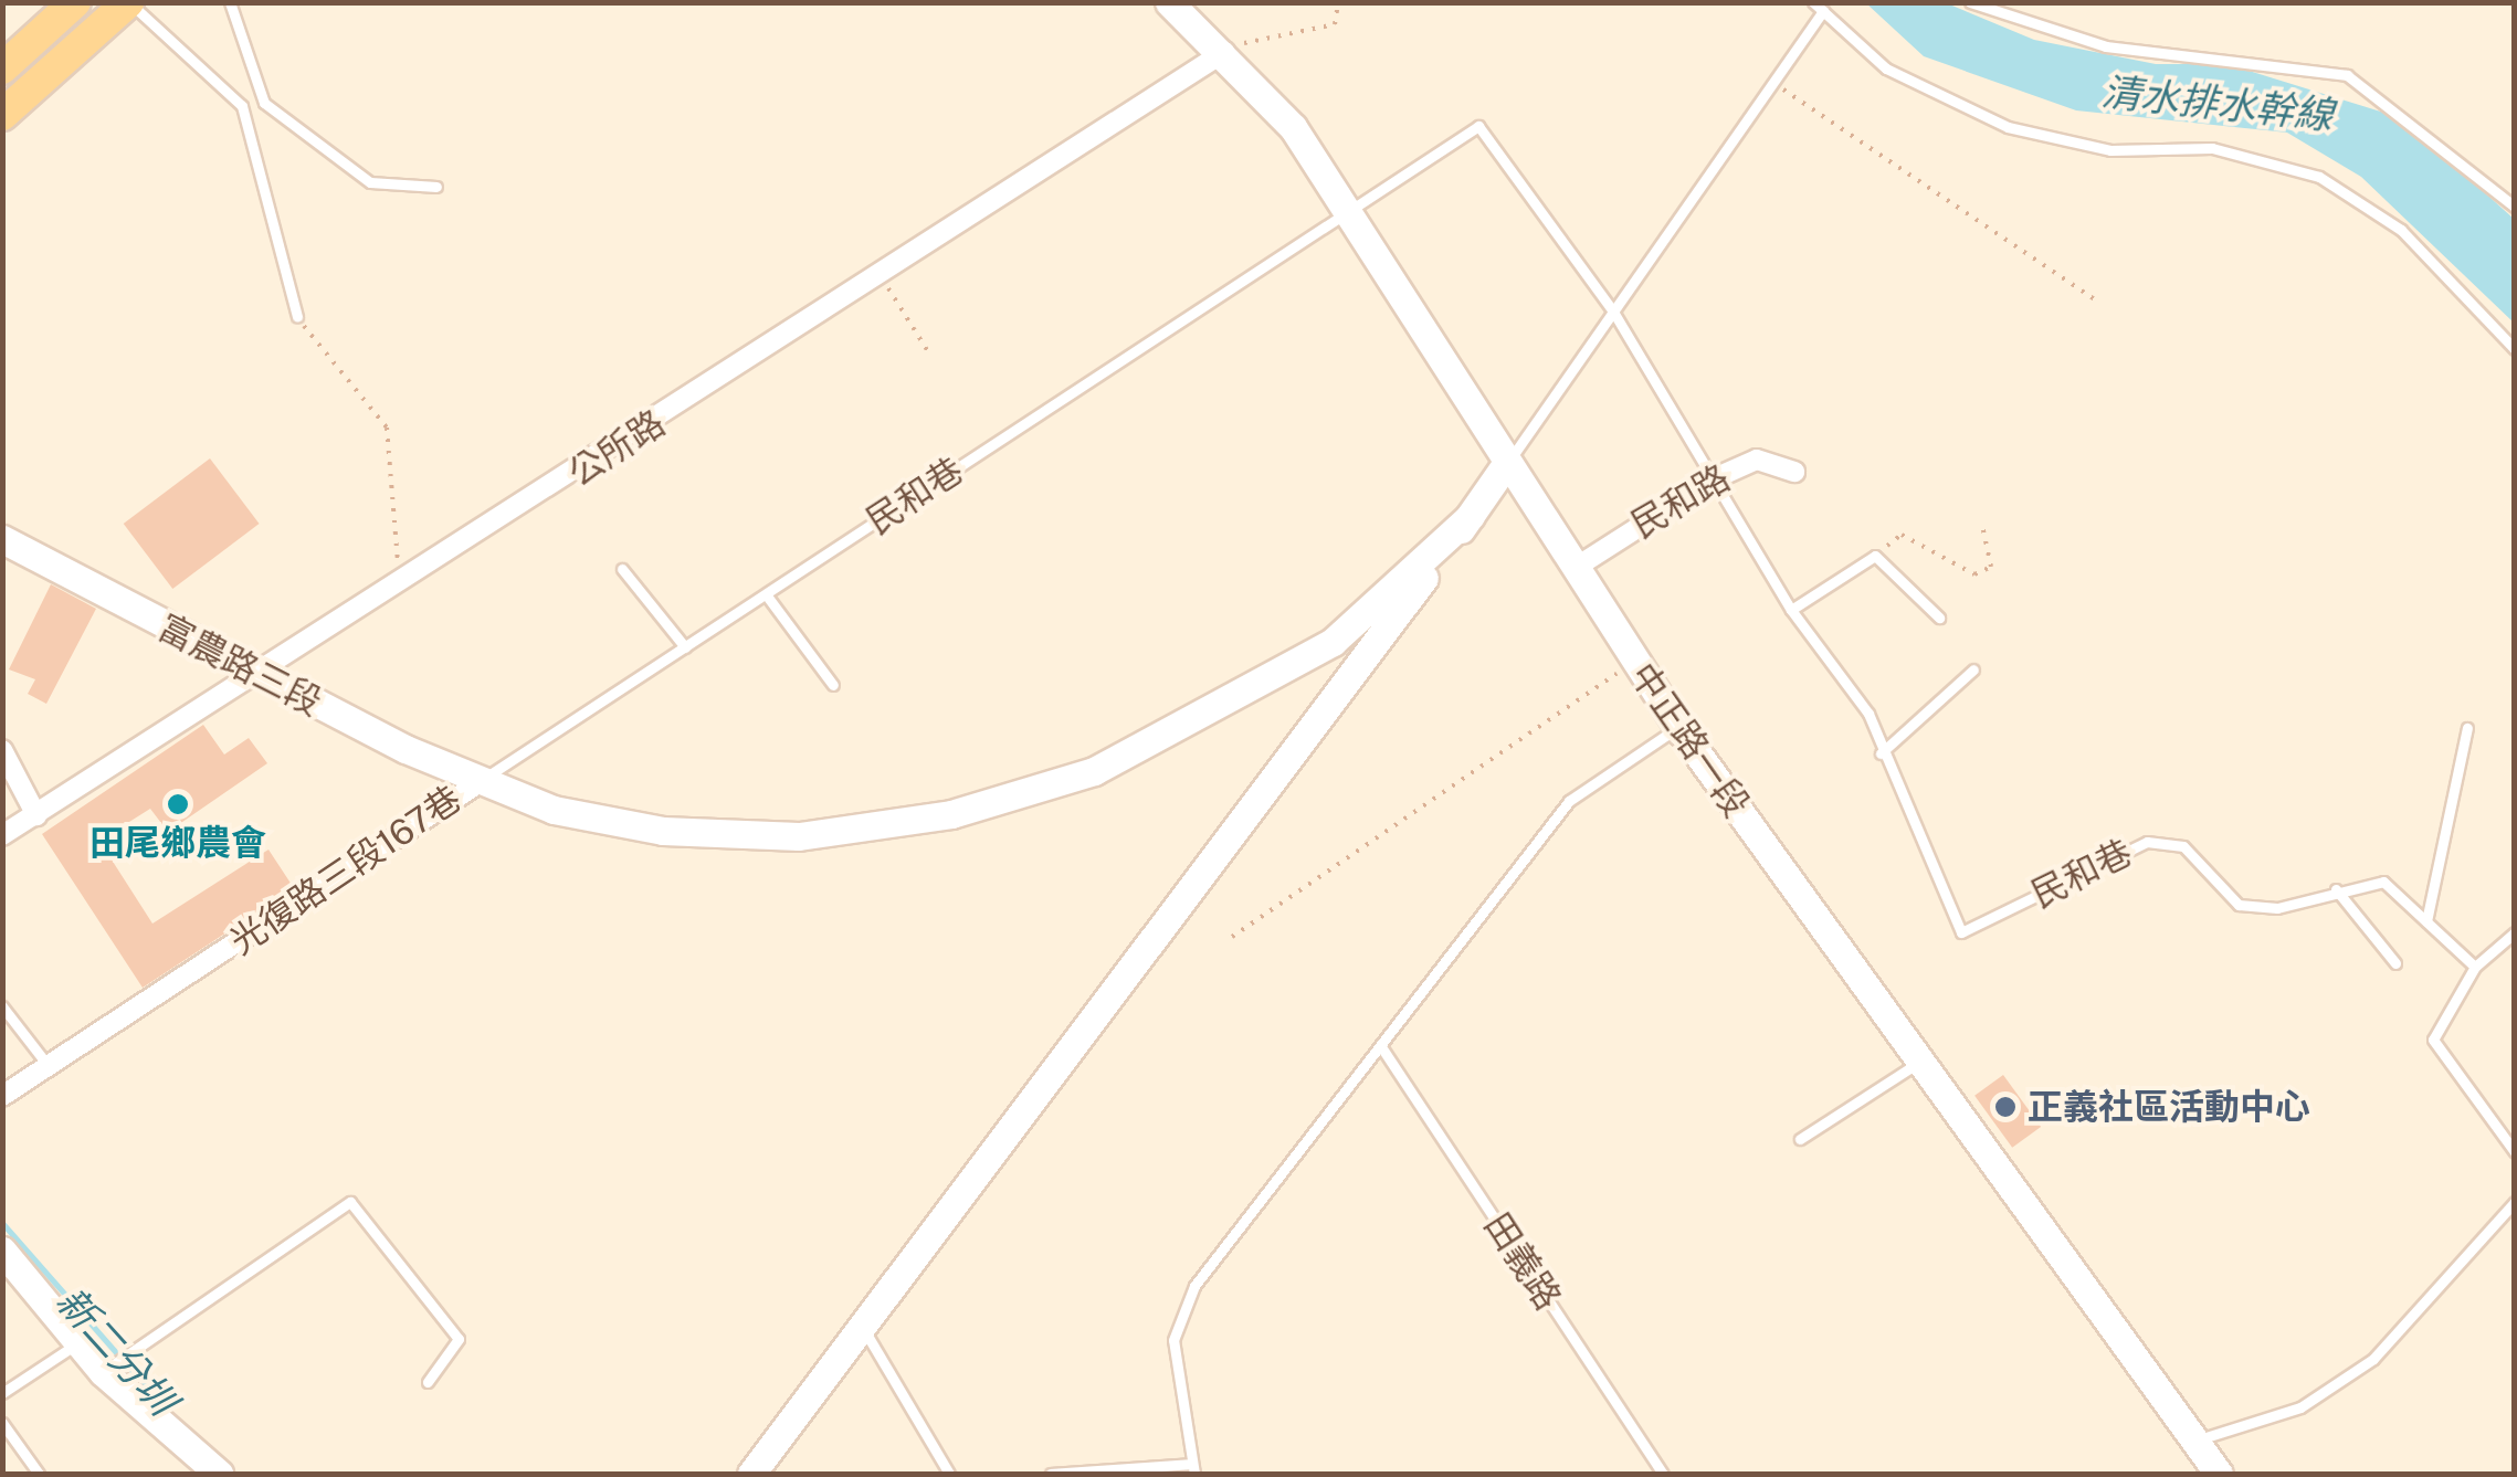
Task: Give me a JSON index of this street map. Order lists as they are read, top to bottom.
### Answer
{
  "streets": {
    "street": [
      "公所路",
      "民和路",
      "富農路三段",
      "中正路一段",
      "光復路三段167巷"
    ],
    "lane": ["民和巷", "田義路"]
  },
  "crossings": [
    ["公所路", "富農路三段"],
    ["公所路", "中正路一段"],
    ["民和巷", "民和路"],
    ["民和巷", "富農路三段"],
    ["民和巷", "中正路一段"],
    ["民和巷", "光復路三段167巷"],
    ["民和路", "中正路一段"],
    ["富農路三段", "光復路三段167巷"]
  ],
  "water": ["清水排水幹線", "新二分圳"],
  "places": ["田尾鄉農會", "正義社區活動中心"]
}
